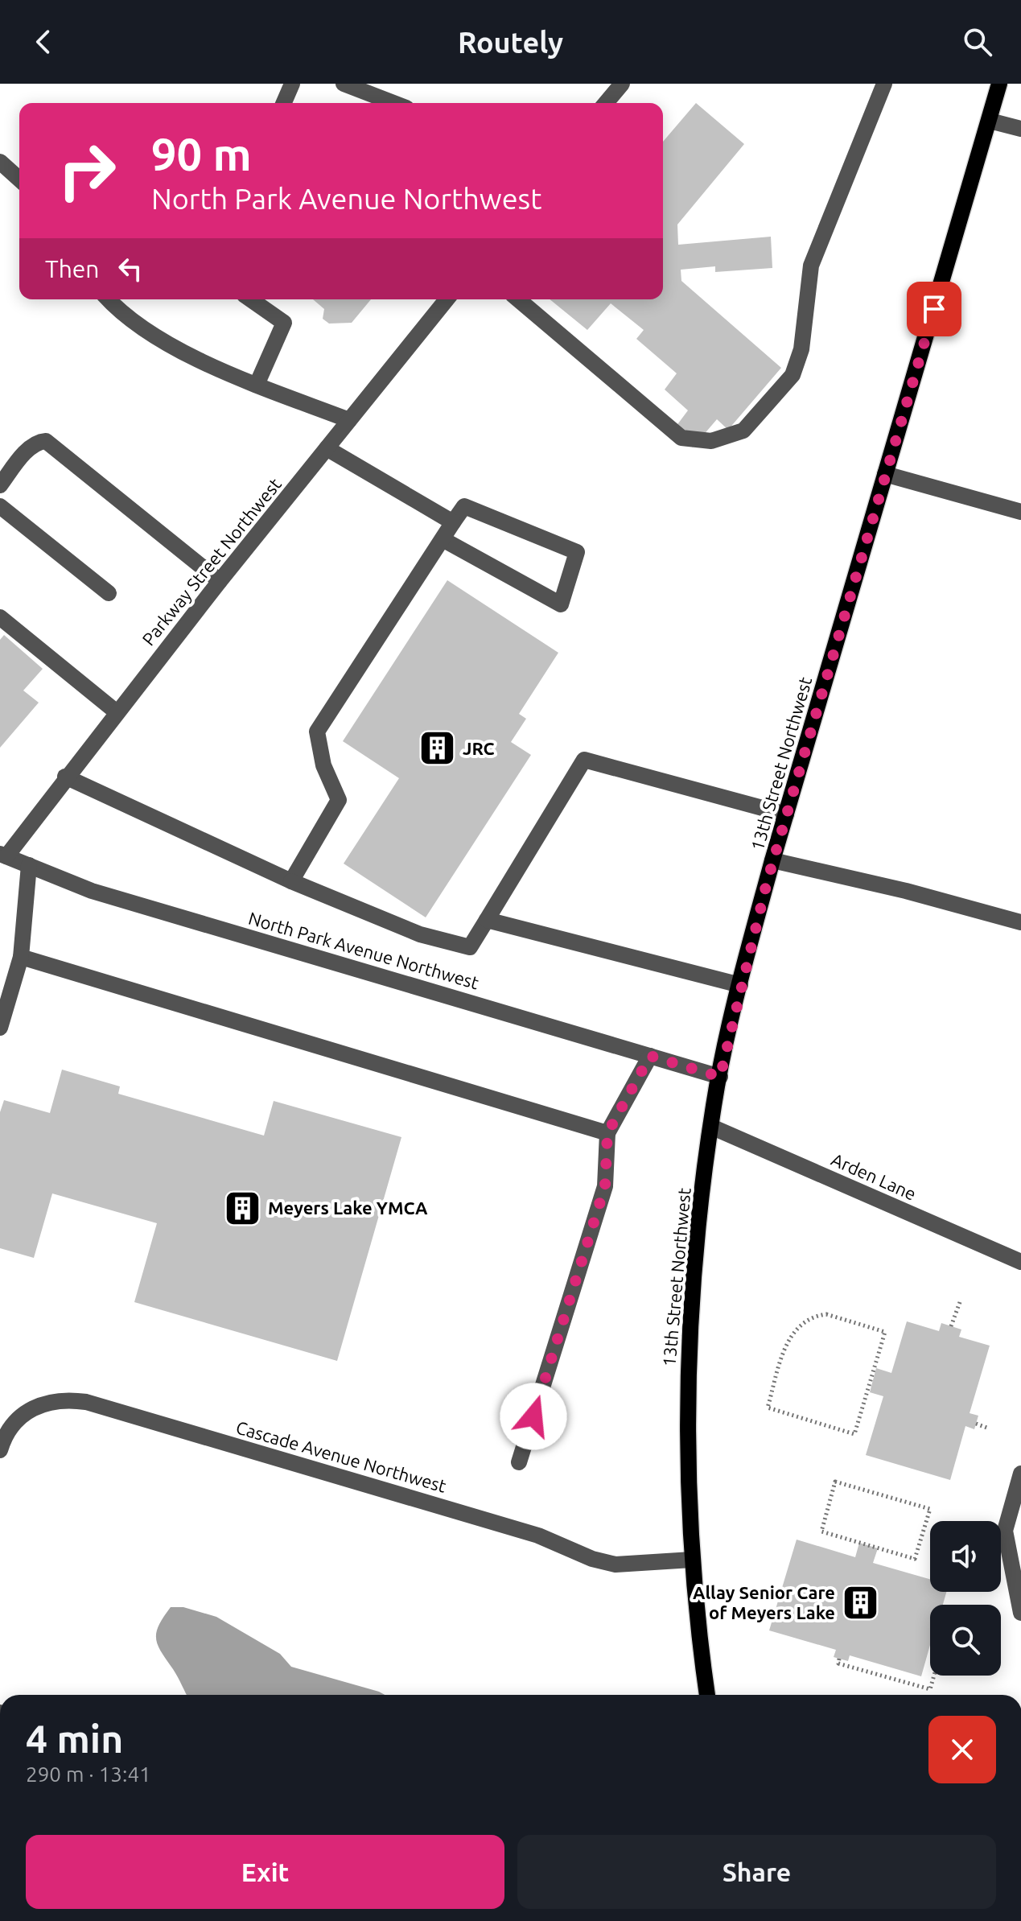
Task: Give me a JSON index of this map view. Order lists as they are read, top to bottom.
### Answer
{
  "streets": {
    "main road": ["13th Street Northwest"],
    "street": [
      "Parkway Street Northwest",
      "North Park Avenue Northwest",
      "Arden Lane",
      "Cascade Avenue Northwest"
    ]
  },
  "crossings": [
    ["Parkway Street Northwest", "North Park Avenue Northwest"],
    ["13th Street Northwest", "North Park Avenue Northwest"],
    ["13th Street Northwest", "Arden Lane"],
    ["13th Street Northwest", "Cascade Avenue Northwest"]
  ],
  "places": {
    "building": ["JRC", "Meyers Lake YMCA", "Allay Senior Care of Meyers Lake"]
  },
  "page": {
    "header": "Routely",
    "turn": ["90 m", "North Park Avenue Northwest"],
    "then": "Then",
    "heading": ["4 min", "290 m · 13:41"],
    "buttons": ["Exit", "Share"]
  }
}
